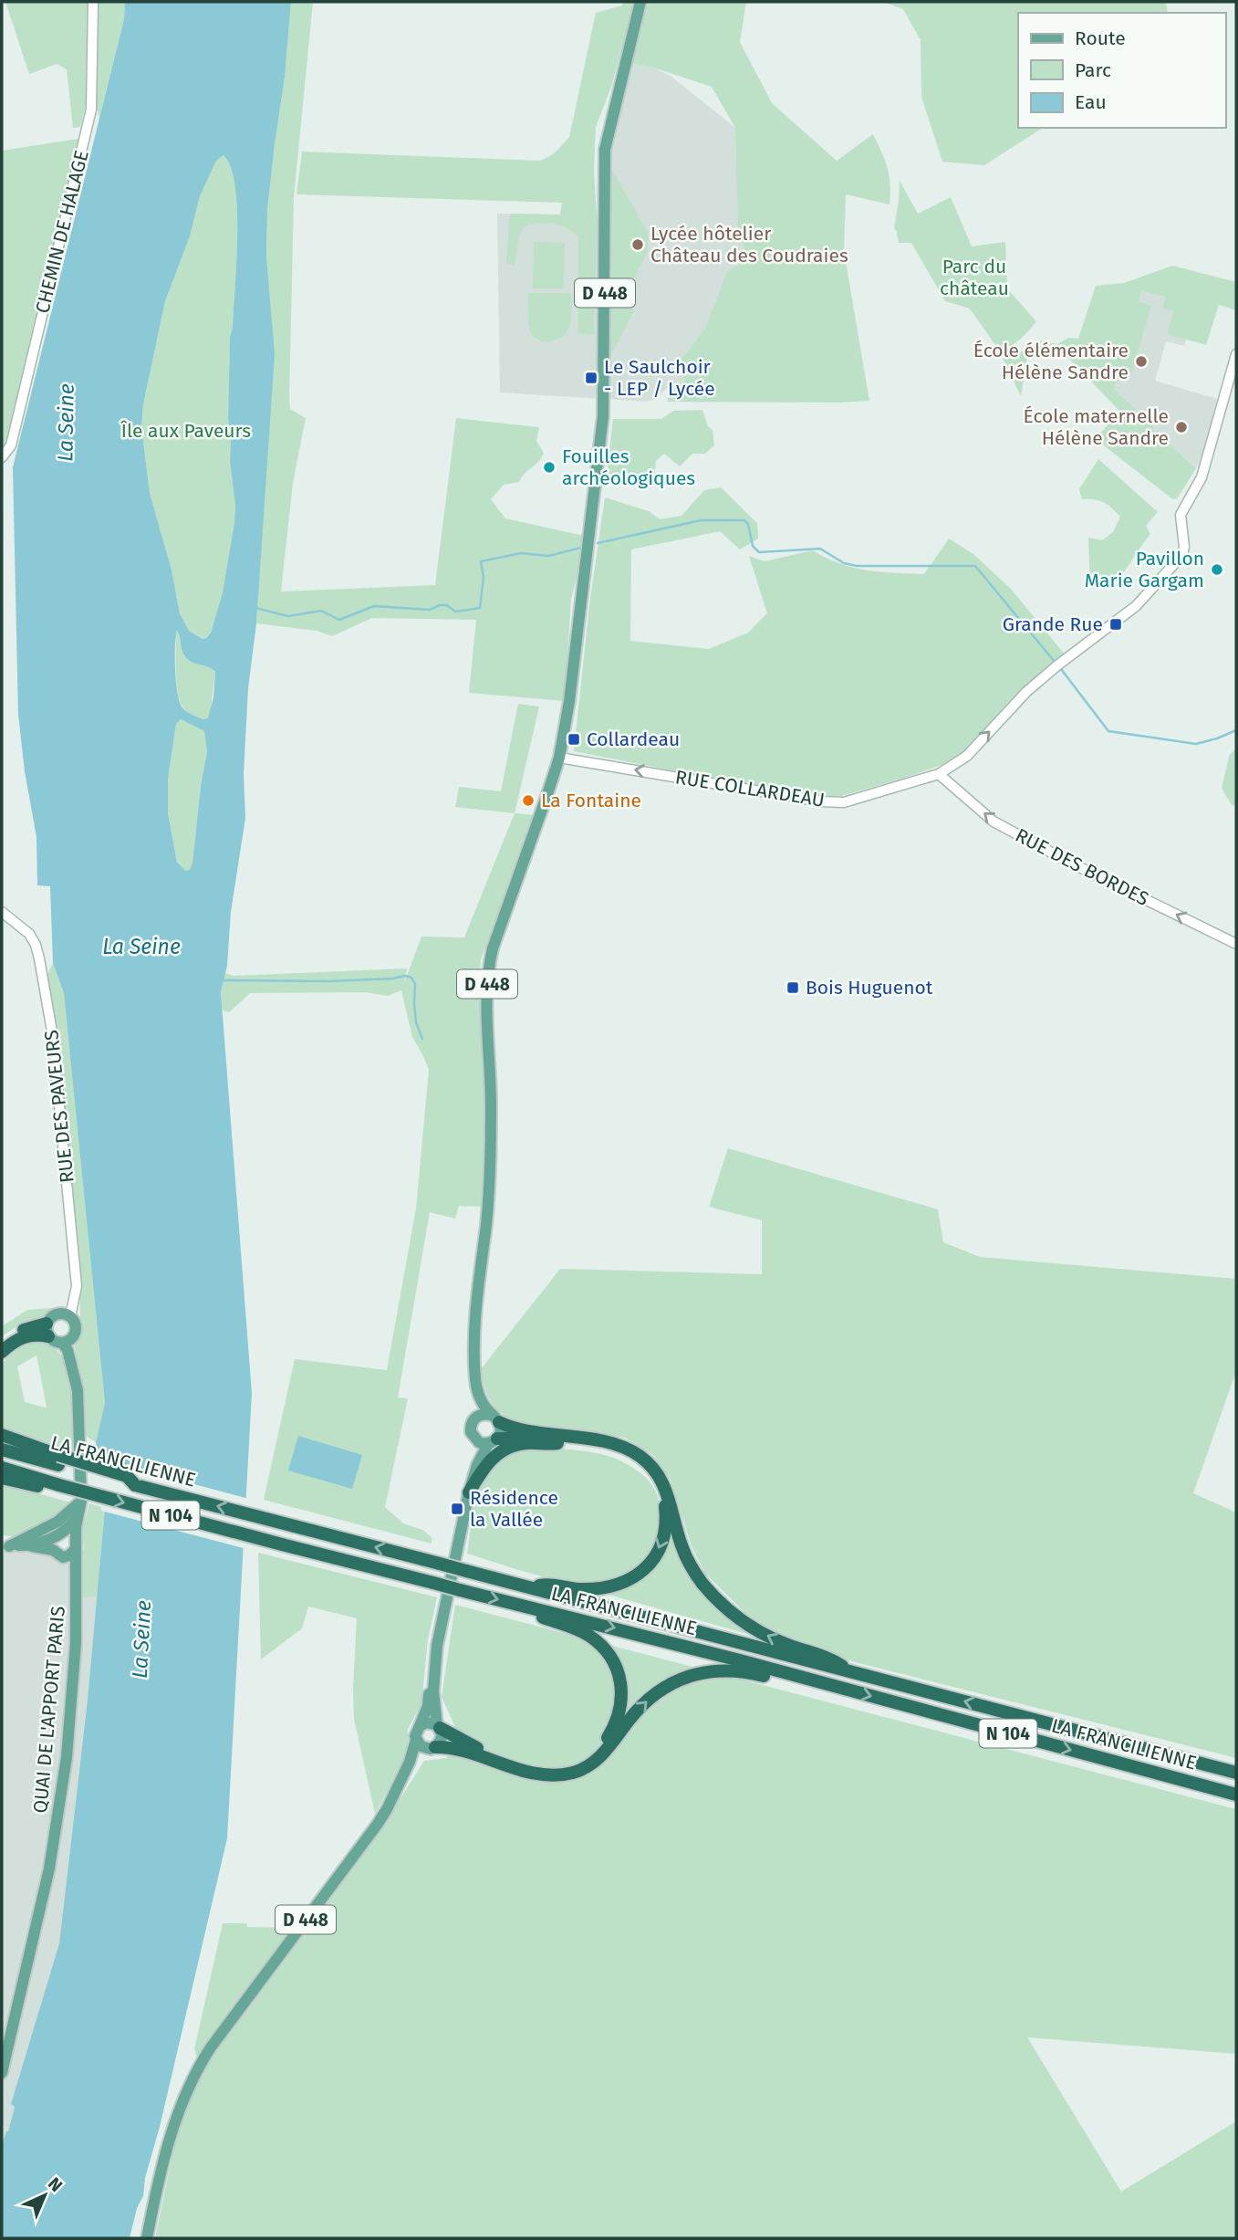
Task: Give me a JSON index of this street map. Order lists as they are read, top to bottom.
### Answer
{
  "streets": {
    "highway": ["LA FRANCILIENNE", "N 104"],
    "main road": ["D 448", "QUAI DE L'APPORT PARIS"],
    "street": [
      "CHEMIN DE HALAGE",
      "RUE COLLARDEAU",
      "RUE DES BORDES",
      "RUE DES PAVEURS"
    ]
  },
  "crossings": [
    ["D 448", "RUE COLLARDEAU"],
    ["RUE COLLARDEAU", "RUE DES BORDES"],
    ["RUE DES PAVEURS", "QUAI DE L'APPORT PARIS"]
  ],
  "one_way": ["RUE COLLARDEAU", "RUE DES BORDES"],
  "water": ["La Seine"],
  "parks": ["Parc du château", "Île aux Paveurs"],
  "places": {
    "other": [
      "Lycée hôtelier Château des Coudraies",
      "École élémentaire Hélène Sandre",
      "École maternelle Hélène Sandre",
      "Fouilles archéologiques",
      "Pavillon Marie Gargam",
      "La Fontaine"
    ],
    "transit": [
      "Le Saulchoir - LEP / Lycée",
      "Grande Rue",
      "Collardeau",
      "Bois Huguenot",
      "Résidence la Vallée"
    ]
  },
  "legend": ["Route", "Parc", "Eau"],
  "north": "top right"
}
